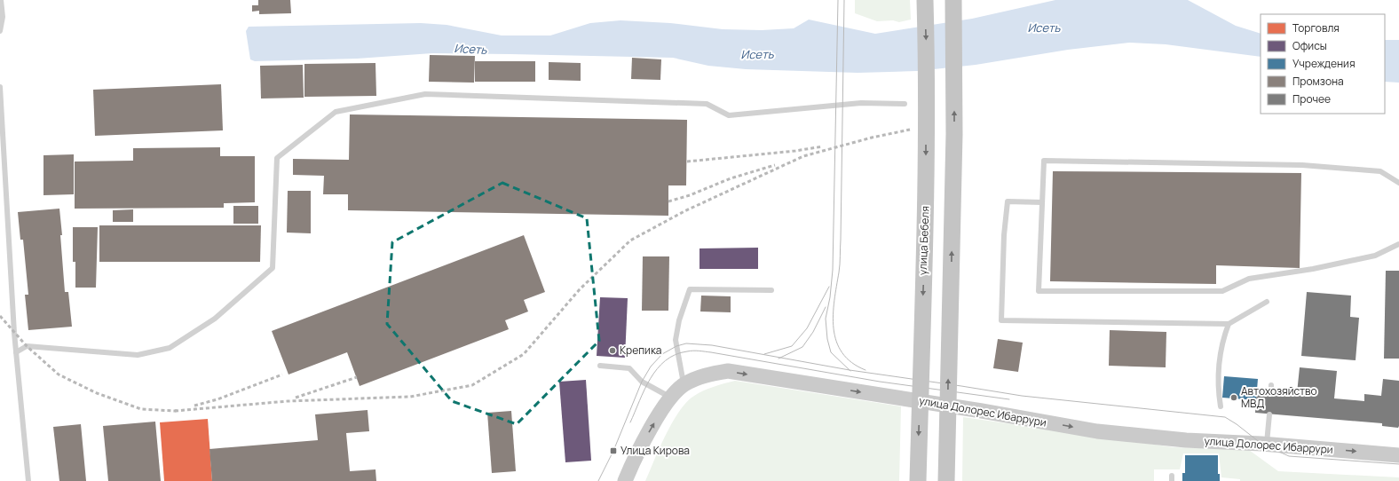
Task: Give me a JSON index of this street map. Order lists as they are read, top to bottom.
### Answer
{
  "streets": {
    "main road": ["улица Бебеля", "улица Долорес Ибаррури"]
  },
  "one_way": ["улица Долорес Ибаррури"],
  "water": ["Исеть"],
  "places": {
    "other": ["Крепика", "Автохозяйство МВД"],
    "transit": ["Улица Кирова"]
  },
  "legend": [
    "Торговля",
    "Офисы",
    "Учреждения",
    "Промзона",
    "Прочее"
  ]
}
